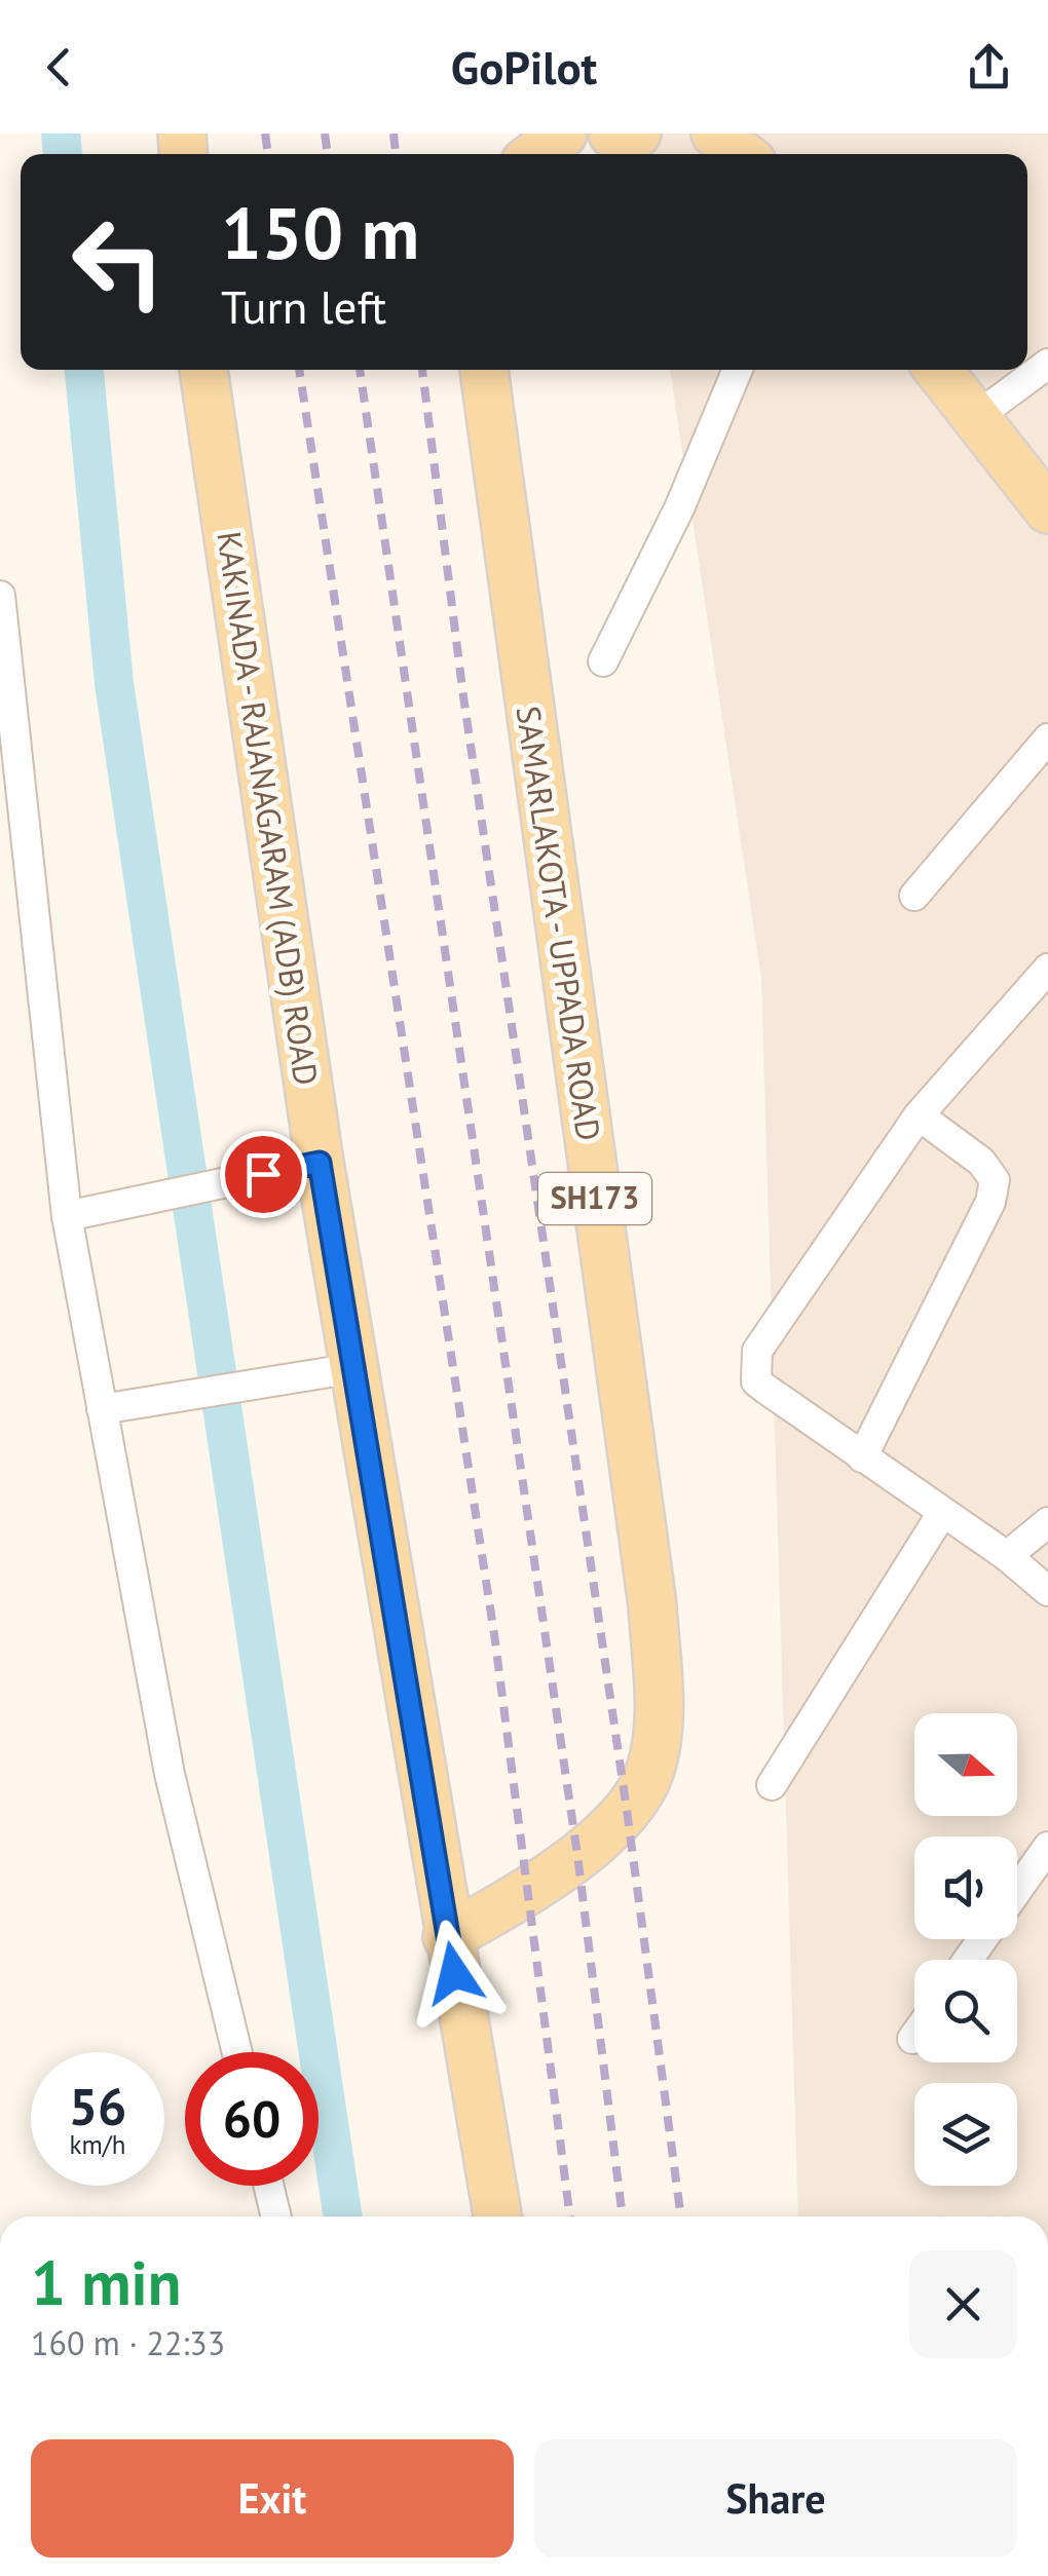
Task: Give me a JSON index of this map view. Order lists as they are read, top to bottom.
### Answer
{
  "streets": {
    "main road": ["KAKINADA - RAJANAGARAM (ADB) ROAD", "SAMARLAKOTA - UPPADA ROAD", "SH173"]
  },
  "crossings": [
    ["KAKINADA - RAJANAGARAM (ADB) ROAD", "SAMARLAKOTA - UPPADA ROAD"]
  ],
  "north": "right",
  "page": {
    "header": "GoPilot",
    "turn": ["150 m", "Turn left"],
    "speed": "56 km/h",
    "limit": "60",
    "heading": ["1 min", "160 m · 22:33"],
    "buttons": ["Exit", "Share"]
  }
}
